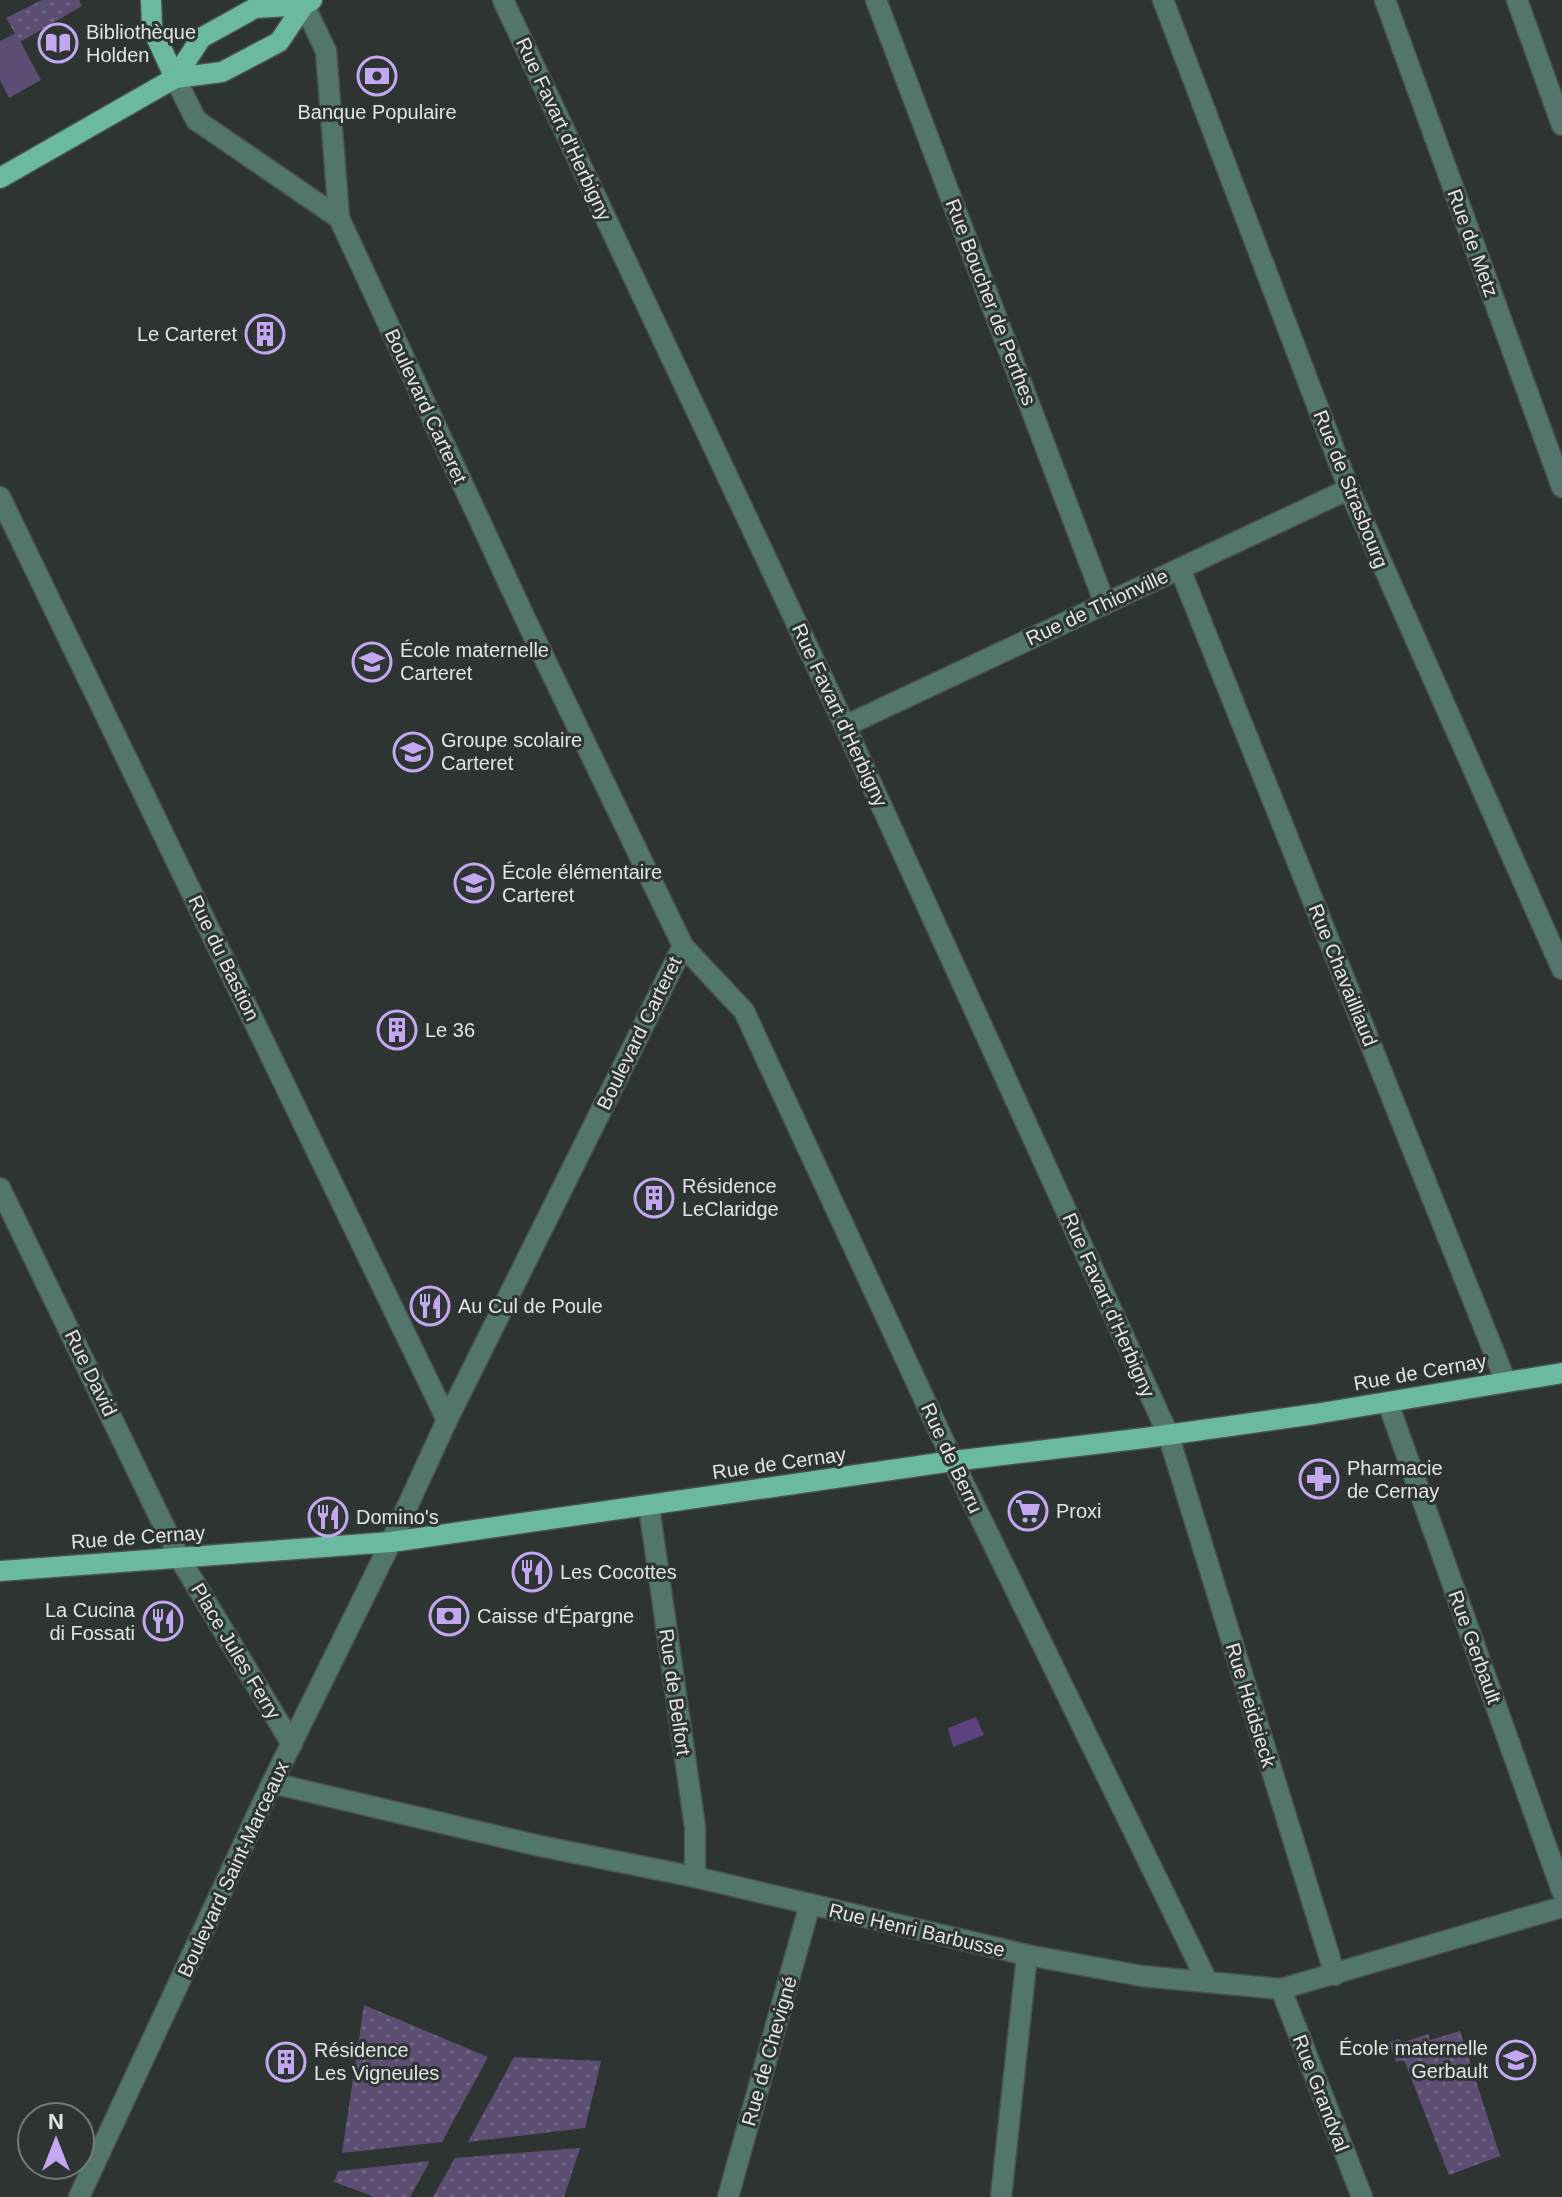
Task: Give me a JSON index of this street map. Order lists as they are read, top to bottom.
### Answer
{
  "streets": {
    "main road": ["Rue de Cernay"],
    "street": [
      "Rue Favart d'Herbigny",
      "Rue de Metz",
      "Rue Boucher de Perthes",
      "Boulevard Carteret",
      "Rue de Strasbourg",
      "Rue de Thionville",
      "Rue du Bastion",
      "Rue Chavailliaud",
      "Rue David",
      "Rue de Berru",
      "Rue Gerbault",
      "Place Jules Ferry",
      "Rue de Belfort",
      "Rue Heidsieck",
      "Boulevard Saint-Marceaux",
      "Rue Henri Barbusse",
      "Rue de Chevigné",
      "Rue Grandval"
    ]
  },
  "crossings": [
    ["Rue Favart d'Herbigny", "Rue de Thionville"],
    ["Rue Favart d'Herbigny", "Rue de Cernay"],
    ["Rue Favart d'Herbigny", "Rue Heidsieck"],
    ["Rue Boucher de Perthes", "Rue de Thionville"],
    ["Boulevard Carteret", "Rue du Bastion"],
    ["Boulevard Carteret", "Rue de Cernay"],
    ["Boulevard Carteret", "Rue de Berru"],
    ["Boulevard Carteret", "Boulevard Saint-Marceaux"],
    ["Rue de Strasbourg", "Rue de Thionville"],
    ["Rue de Thionville", "Rue Chavailliaud"],
    ["Rue Chavailliaud", "Rue de Cernay"],
    ["Rue de Cernay", "Rue David"],
    ["Rue de Cernay", "Rue de Berru"],
    ["Rue de Cernay", "Rue Gerbault"],
    ["Rue de Cernay", "Place Jules Ferry"],
    ["Rue de Cernay", "Rue de Belfort"],
    ["Rue de Cernay", "Rue Heidsieck"],
    ["Rue de Cernay", "Boulevard Saint-Marceaux"],
    ["Rue David", "Place Jules Ferry"],
    ["Rue de Berru", "Rue Henri Barbusse"],
    ["Place Jules Ferry", "Boulevard Saint-Marceaux"],
    ["Rue de Belfort", "Rue Henri Barbusse"],
    ["Rue Heidsieck", "Rue Henri Barbusse"],
    ["Boulevard Saint-Marceaux", "Rue Henri Barbusse"],
    ["Rue Henri Barbusse", "Rue de Chevigné"],
    ["Rue Henri Barbusse", "Rue Grandval"]
  ],
  "places": {
    "library": ["Bibliothèque Holden"],
    "bank": ["Banque Populaire", "Caisse d'Épargne"],
    "building": [
      "Le Carteret",
      "Le 36",
      "Résidence LeClaridge",
      "Résidence Les Vigneules"
    ],
    "school or university": [
      "École maternelle Carteret",
      "Groupe scolaire Carteret",
      "École élémentaire Carteret",
      "École maternelle Gerbault"
    ],
    "restaurant": [
      "Au Cul de Poule",
      "Domino's",
      "Les Cocottes",
      "La Cucina di Fossati"
    ],
    "pharmacy": ["Pharmacie de Cernay"],
    "supermarket": ["Proxi"]
  },
  "north": "top"
}
